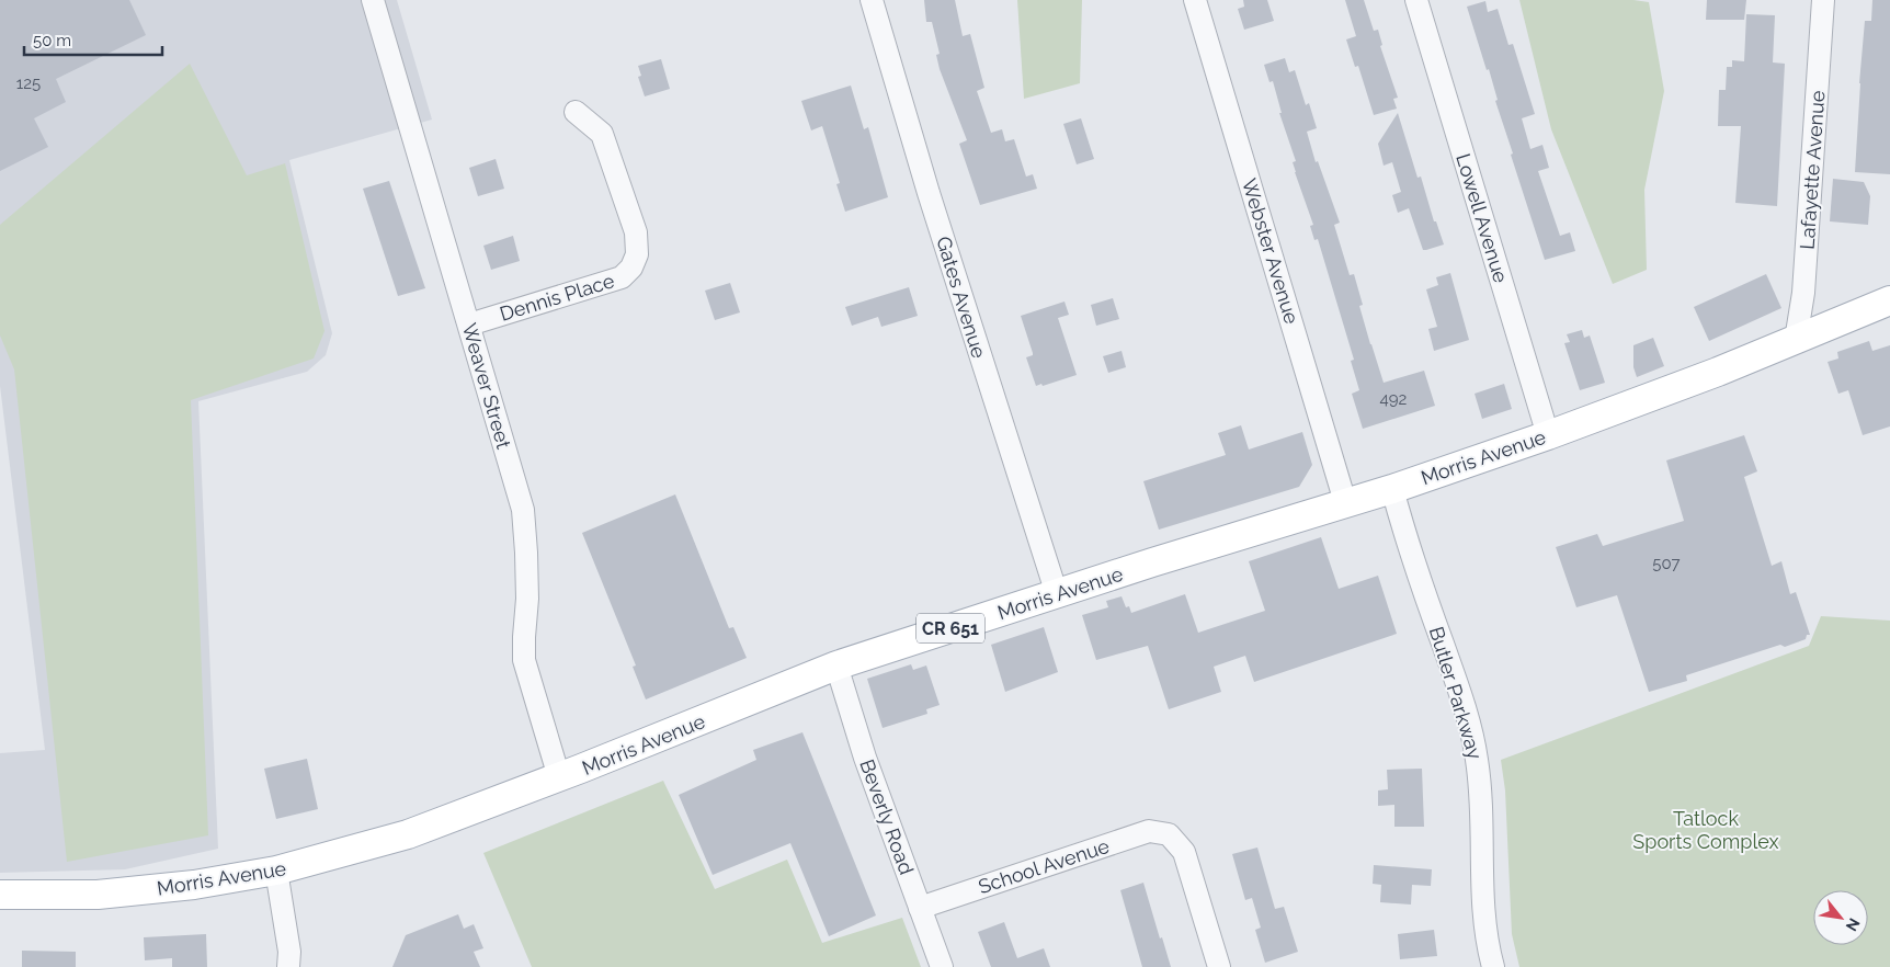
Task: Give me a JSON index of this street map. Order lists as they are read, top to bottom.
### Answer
{
  "streets": {
    "main road": ["Morris Avenue", "CR 651"],
    "street": [
      "Lafayette Avenue",
      "Lowell Avenue",
      "Webster Avenue",
      "Dennis Place",
      "Gates Avenue",
      "Weaver Street",
      "Butler Parkway",
      "Beverly Road",
      "School Avenue"
    ]
  },
  "crossings": [
    ["Lafayette Avenue", "Morris Avenue"],
    ["Lowell Avenue", "Morris Avenue"],
    ["Webster Avenue", "Morris Avenue"],
    ["Dennis Place", "Weaver Street"],
    ["Gates Avenue", "Morris Avenue"],
    ["Weaver Street", "Morris Avenue"],
    ["Morris Avenue", "Butler Parkway"],
    ["Morris Avenue", "Beverly Road"],
    ["Beverly Road", "School Avenue"]
  ],
  "parks": ["Tatlock Sports Complex"],
  "house_numbers": ["125", "492", "507"],
  "scale_bar": "50 m",
  "north": "bottom right"
}
